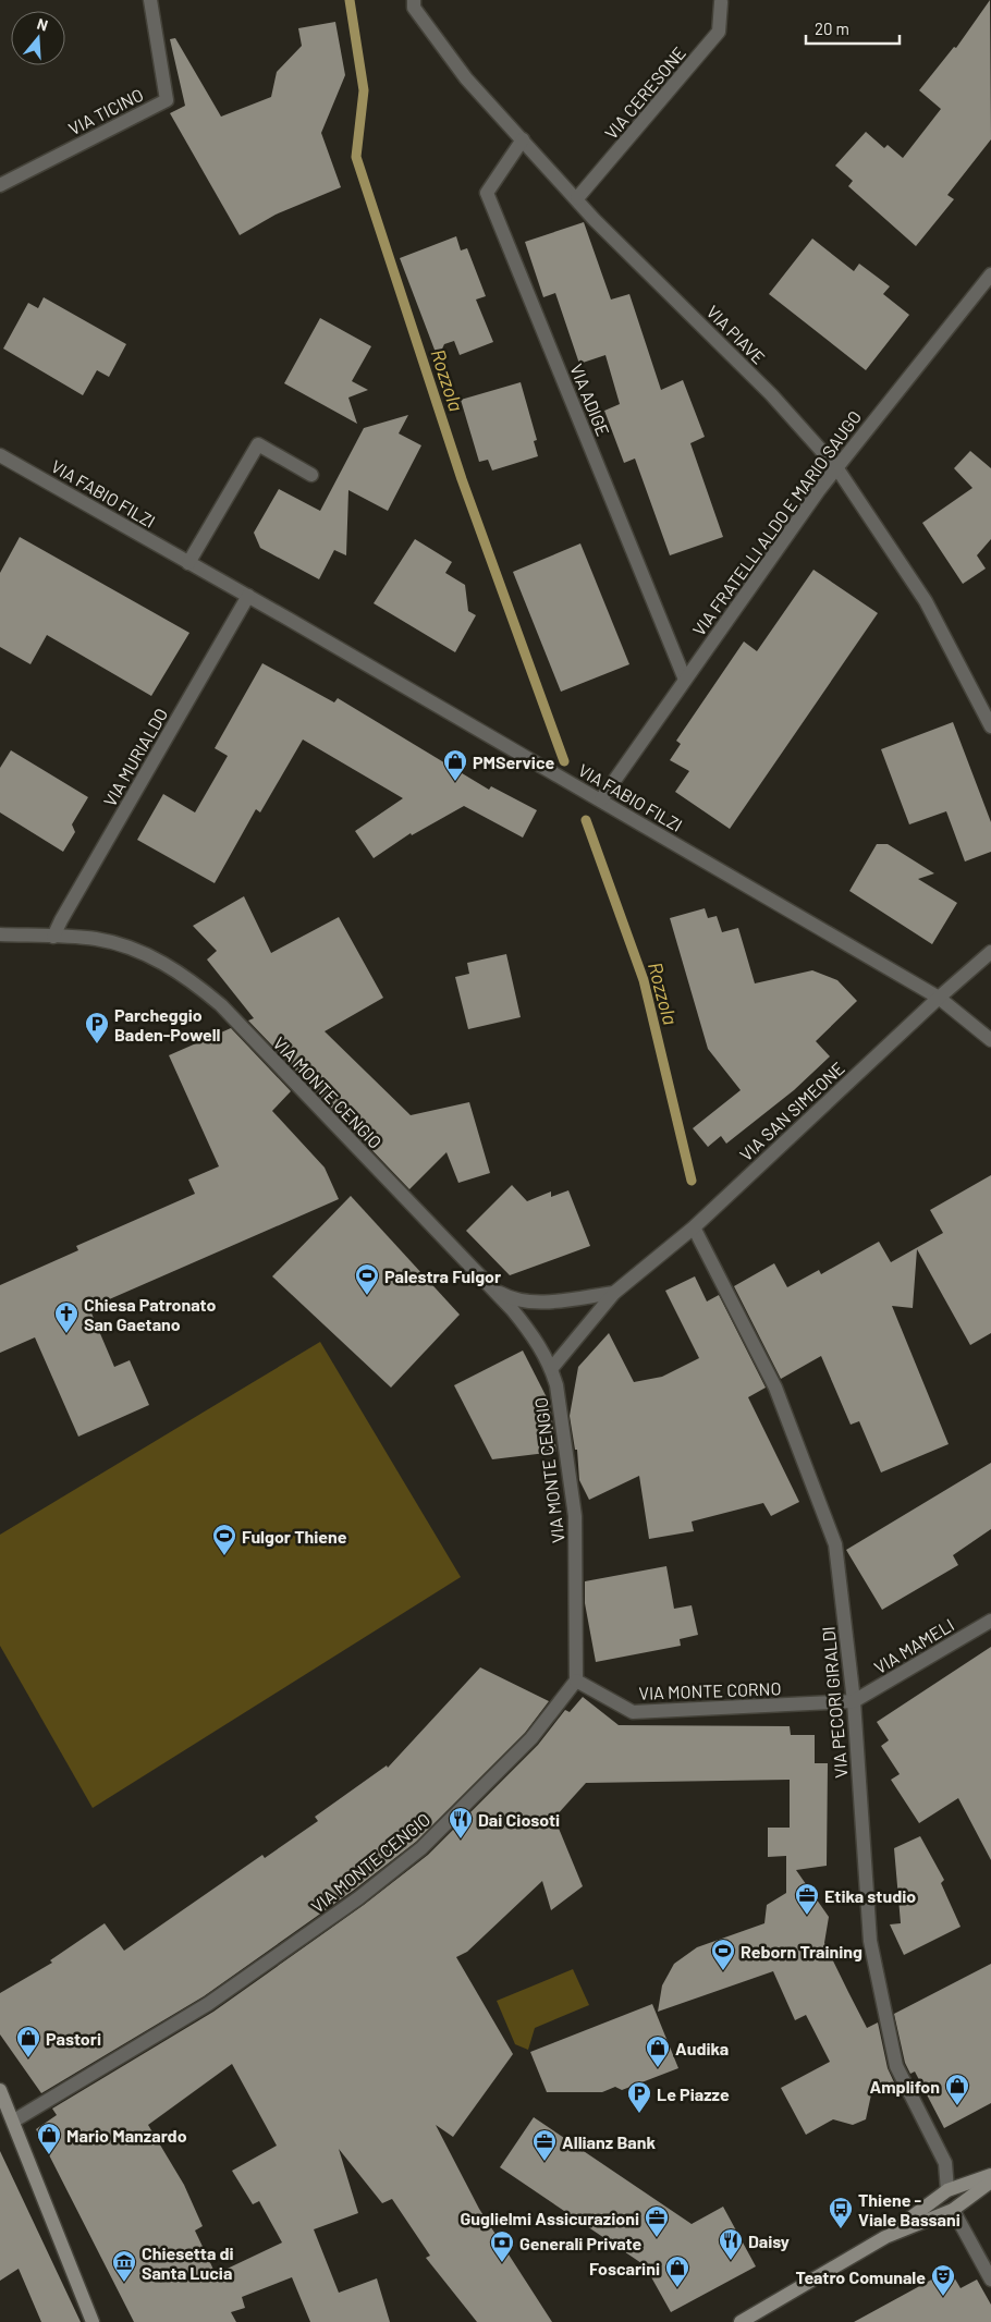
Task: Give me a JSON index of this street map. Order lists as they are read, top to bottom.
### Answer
{
  "streets": {
    "street": [
      "VIA CERESONE",
      "VIA TICINO",
      "VIA PIAVE",
      "VIA ADIGE",
      "VIA FABIO FILZI",
      "VIA FRATELLI ALDO E MARIO SAUGO",
      "VIA MURIALDO",
      "VIA MONTE CENGIO",
      "VIA SAN SIMEONE",
      "VIA MAMELI",
      "VIA MONTE CORNO",
      "VIA PECORI GIRALDI"
    ]
  },
  "crossings": [
    ["VIA CERESONE", "VIA PIAVE"],
    ["VIA PIAVE", "VIA ADIGE"],
    ["VIA PIAVE", "VIA FRATELLI ALDO E MARIO SAUGO"],
    ["VIA ADIGE", "VIA FRATELLI ALDO E MARIO SAUGO"],
    ["VIA FABIO FILZI", "VIA FRATELLI ALDO E MARIO SAUGO"],
    ["VIA FABIO FILZI", "VIA MURIALDO"],
    ["VIA FABIO FILZI", "VIA SAN SIMEONE"],
    ["VIA MURIALDO", "VIA MONTE CENGIO"],
    ["VIA MONTE CENGIO", "VIA SAN SIMEONE"],
    ["VIA MONTE CENGIO", "VIA MONTE CORNO"],
    ["VIA SAN SIMEONE", "VIA PECORI GIRALDI"],
    ["VIA MAMELI", "VIA MONTE CORNO"],
    ["VIA MAMELI", "VIA PECORI GIRALDI"],
    ["VIA MONTE CORNO", "VIA PECORI GIRALDI"]
  ],
  "water": ["Rozzola"],
  "places": {
    "shop": [
      "PMService",
      "Pastori",
      "Audika",
      "Amplifon",
      "Mario Manzardo",
      "Foscarini"
    ],
    "parking": ["Parcheggio Baden-Powell", "Le Piazze"],
    "sports": ["Palestra Fulgor", "Fulgor Thiene", "Reborn Training"],
    "church": ["Chiesa Patronato San Gaetano"],
    "restaurant": ["Dai Ciosoti", "Daisy"],
    "office": ["Etika studio", "Allianz Bank", "Guglielmi Assicurazioni"],
    "bus stop": ["Thiene - Viale Bassani"],
    "bank": ["Generali Private"],
    "museum": ["Chiesetta di Santa Lucia"],
    "theatre": ["Teatro Comunale"]
  },
  "scale_bar": "20 m",
  "north": "top"
}
